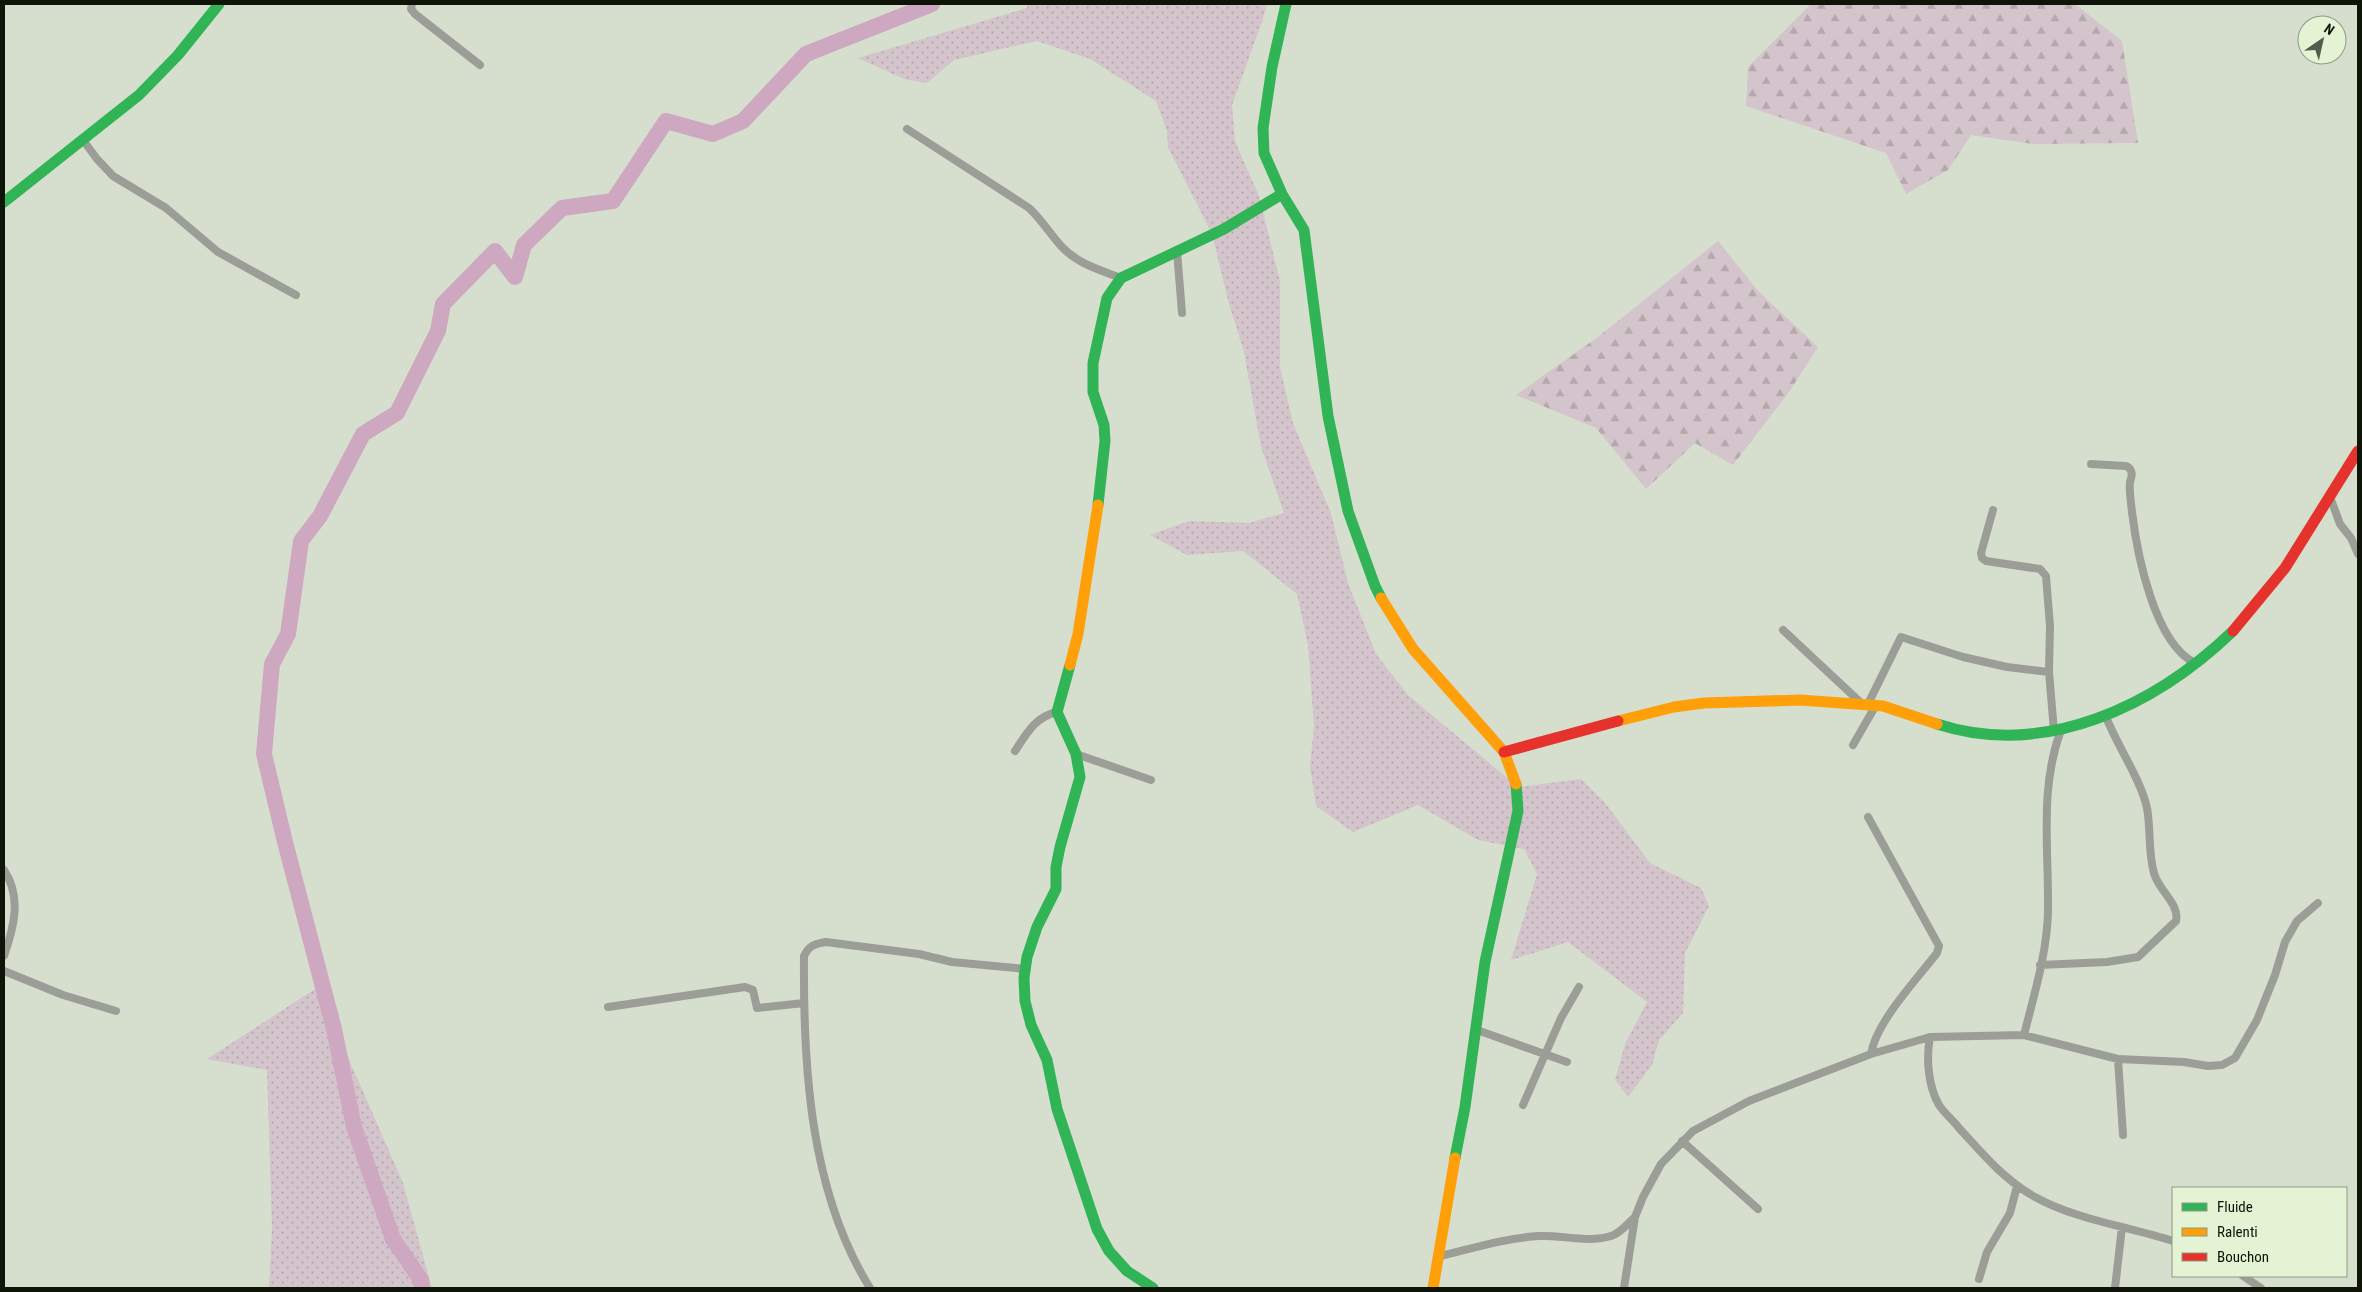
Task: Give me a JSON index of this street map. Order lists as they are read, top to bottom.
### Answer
{
  "legend": ["Fluide", "Ralenti", "Bouchon"],
  "north": "top right"
}
